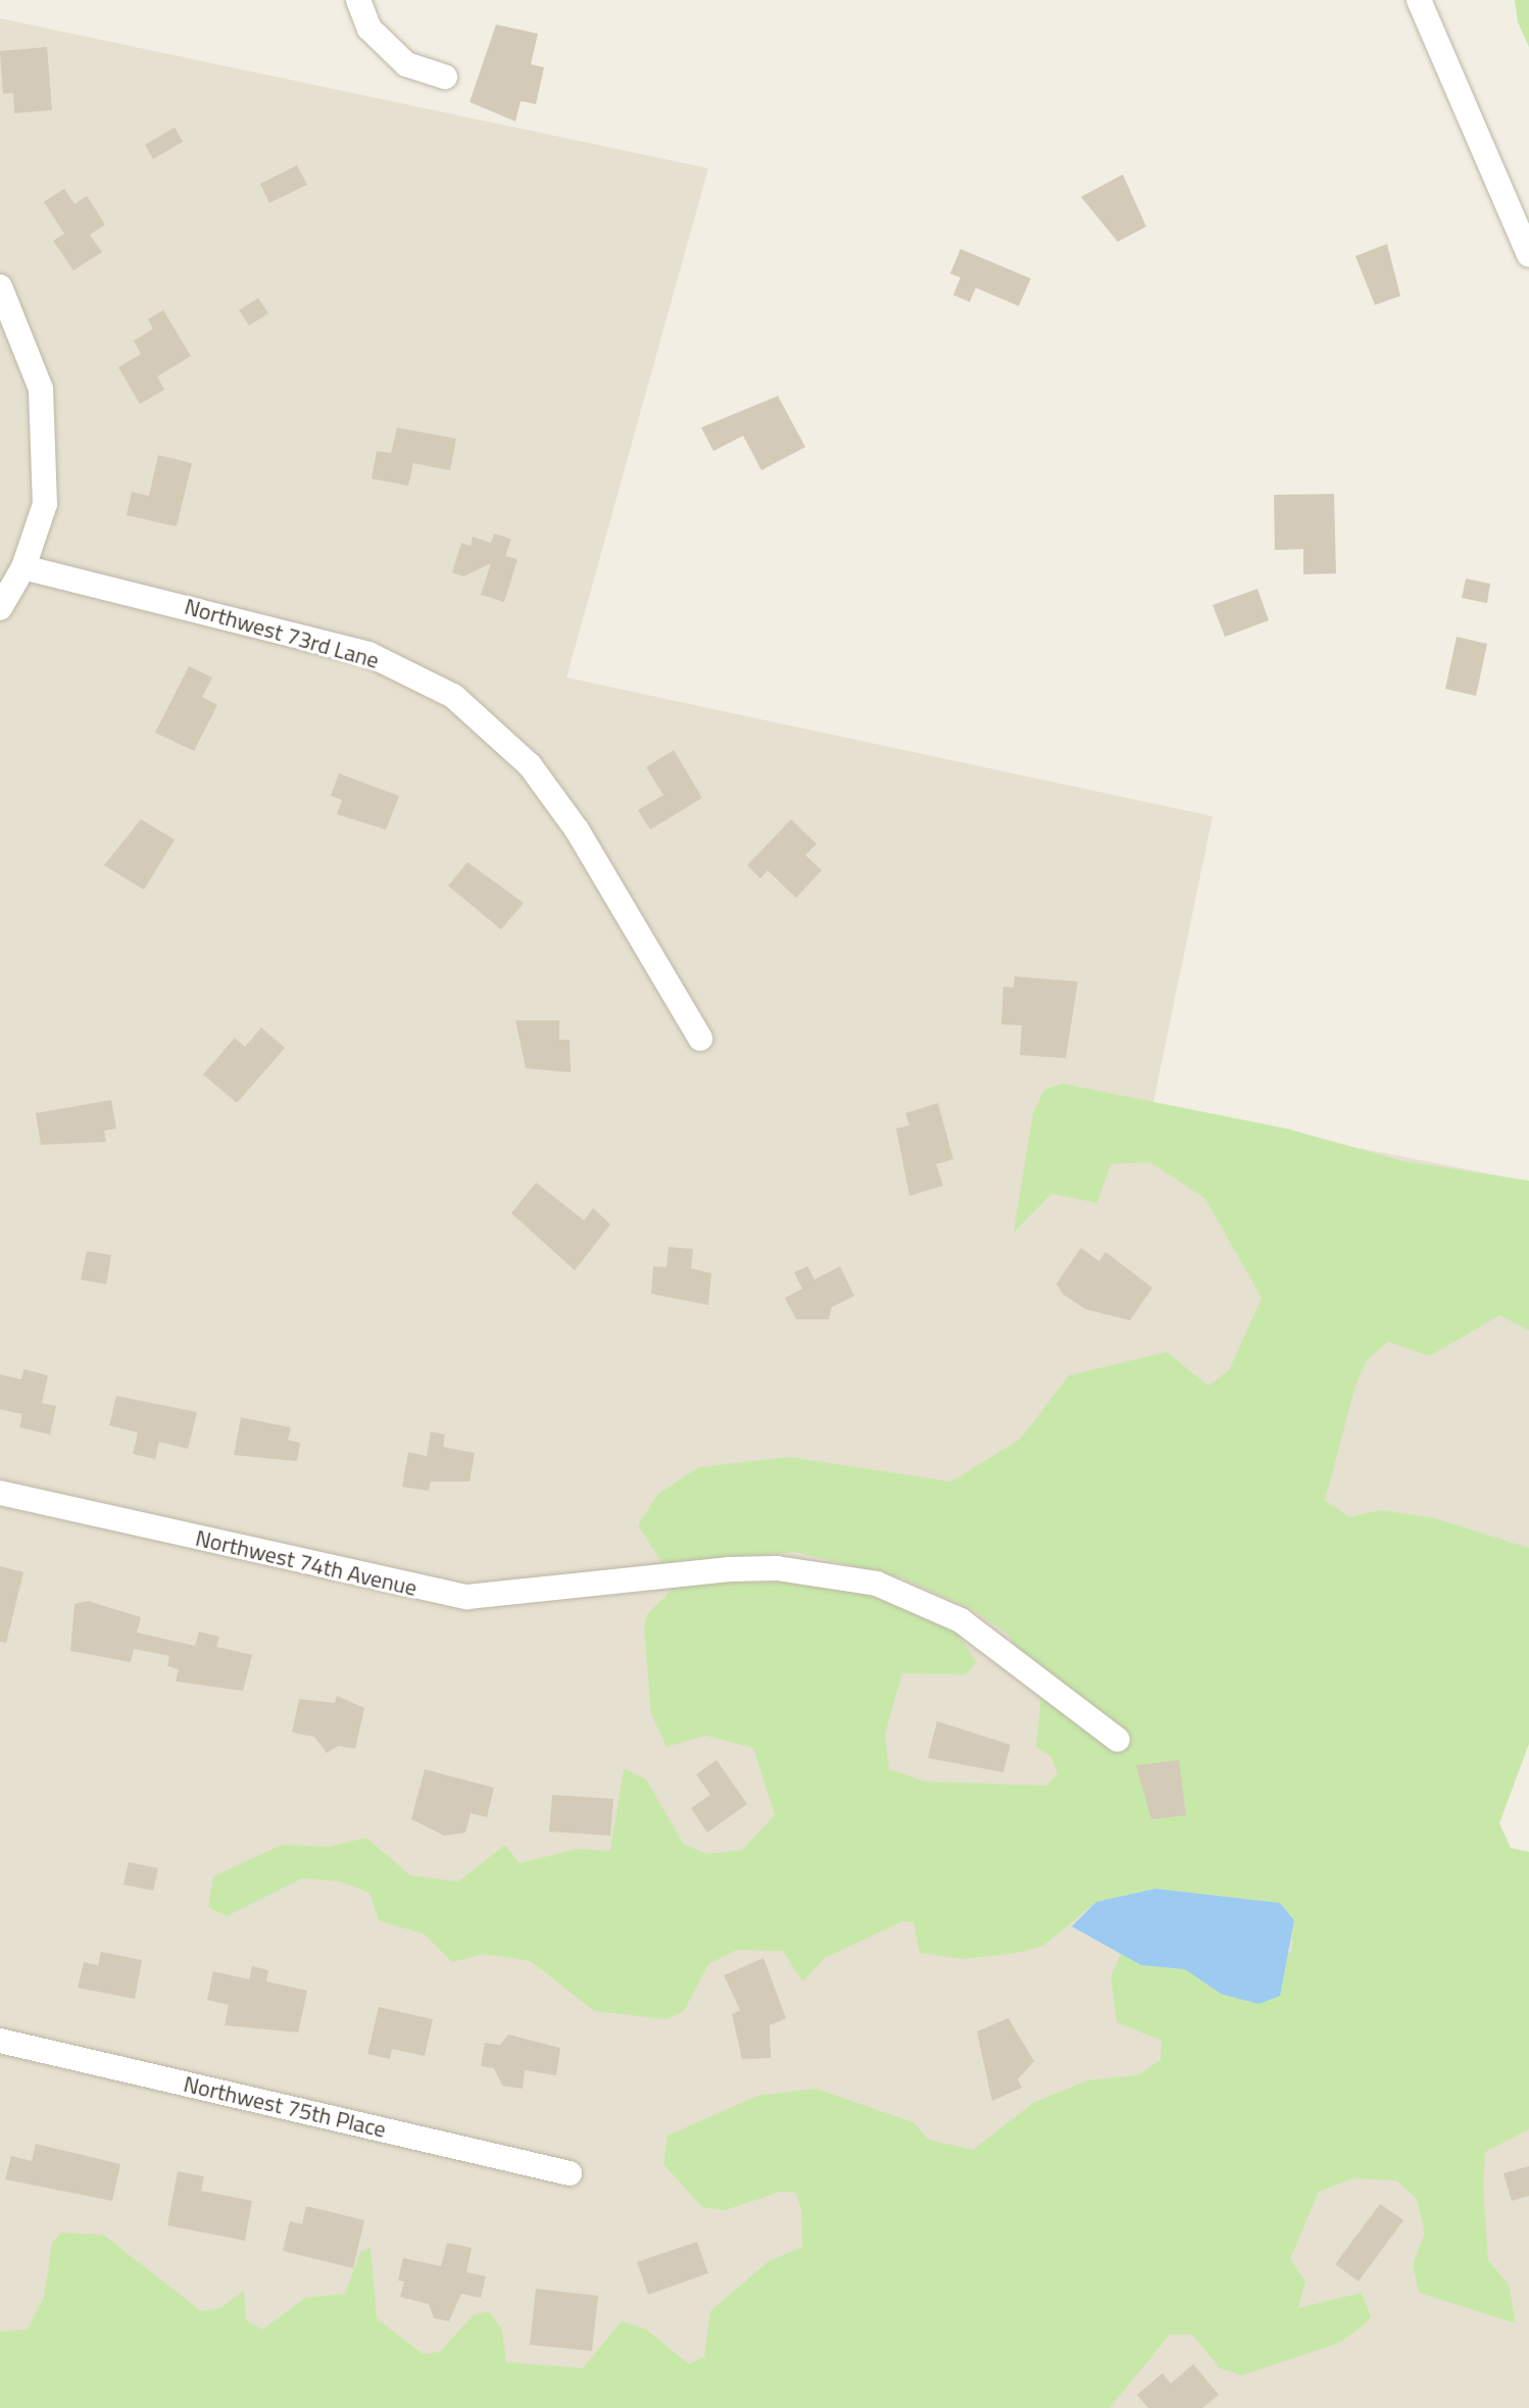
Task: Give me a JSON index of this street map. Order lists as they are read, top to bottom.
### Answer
{
  "streets": {
    "street": ["Northwest 73rd Lane", "Northwest 74th Avenue", "Northwest 75th Place"]
  }
}
